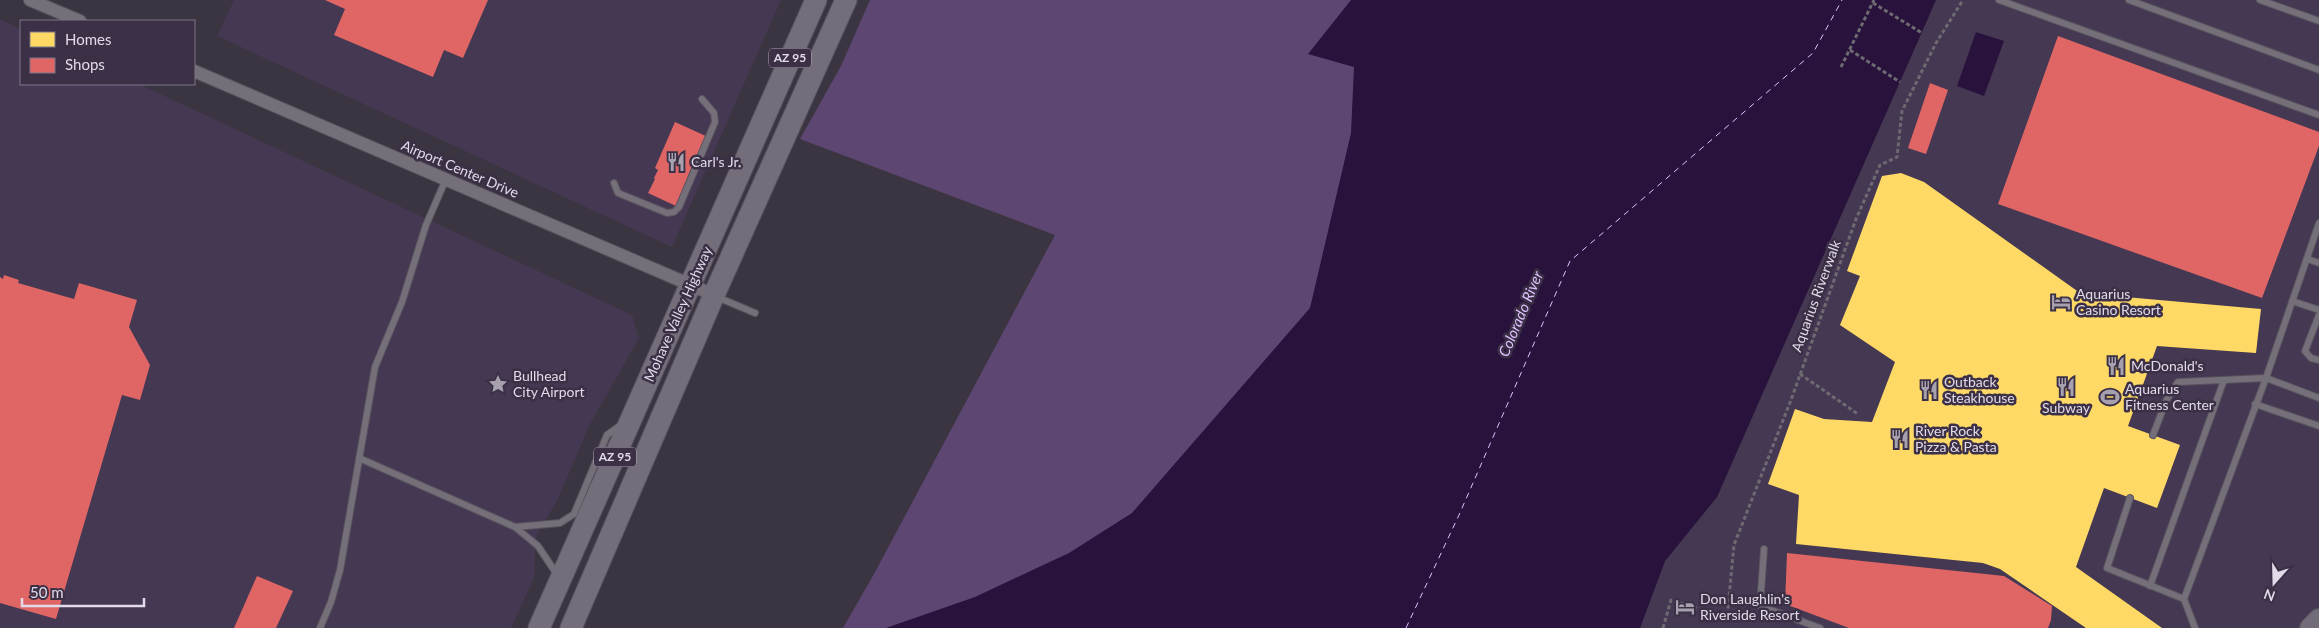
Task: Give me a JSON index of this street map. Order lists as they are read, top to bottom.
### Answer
{
  "streets": {
    "highway": ["AZ 95", "Mohave Valley Highway"],
    "street": ["Airport Center Drive"],
    "path": ["Aquarius Riverwalk"]
  },
  "crossings": [
    ["Airport Center Drive", "Mohave Valley Highway"]
  ],
  "water": ["Colorado River"],
  "places": {
    "restaurant": [
      "Carl's Jr.",
      "McDonald's",
      "Subway",
      "Outback Steakhouse",
      "River Rock Pizza & Pasta"
    ],
    "hotel": ["Aquarius Casino Resort", "Don Laughlin's Riverside Resort"],
    "place": ["Bullhead City Airport"],
    "sports": ["Aquarius Fitness Center"]
  },
  "legend": ["Homes", "Shops"],
  "scale_bar": "50 m",
  "north": "bottom"
}
